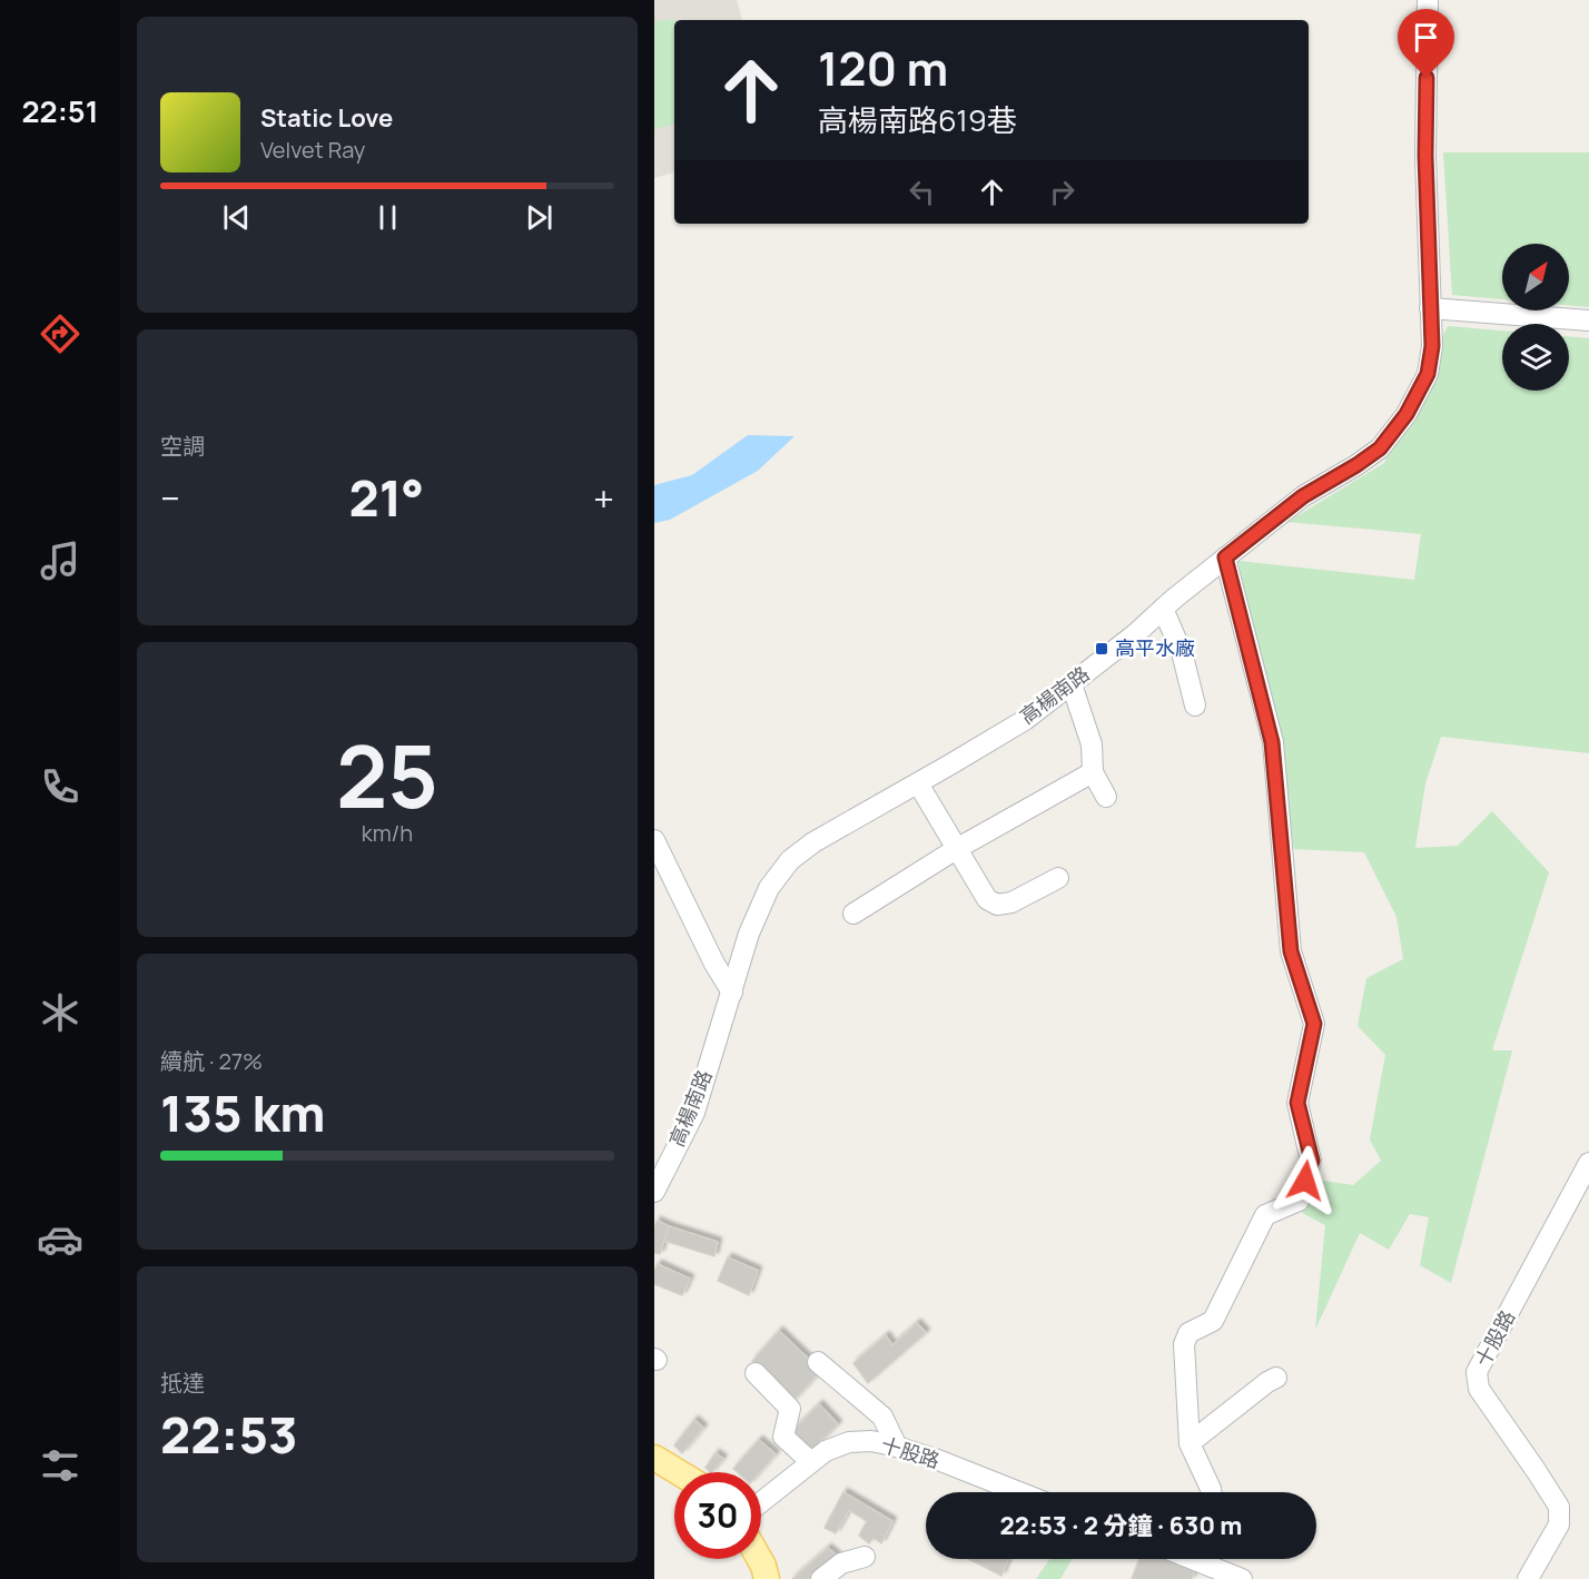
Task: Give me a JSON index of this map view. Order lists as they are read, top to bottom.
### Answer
{
  "streets": {
    "street": ["高楊南路", "十股路"]
  },
  "places": {
    "transit": ["高平水廠"]
  },
  "north": "top right",
  "page": {
    "tabs": "22:51",
    "turn": ["120 m", "高楊南路619巷"],
    "song": ["Static Love", "Velvet Ray"],
    "tile": [
      "空調",
      ["25", "km/h"],
      ["續航 · 27%", "135 km"],
      ["抵達", "22:53"]
    ],
    "heat": ["−", "21°", "+"],
    "limit": "30",
    "trip": "22:53 · 2 分鐘 · 630 m"
  }
}
